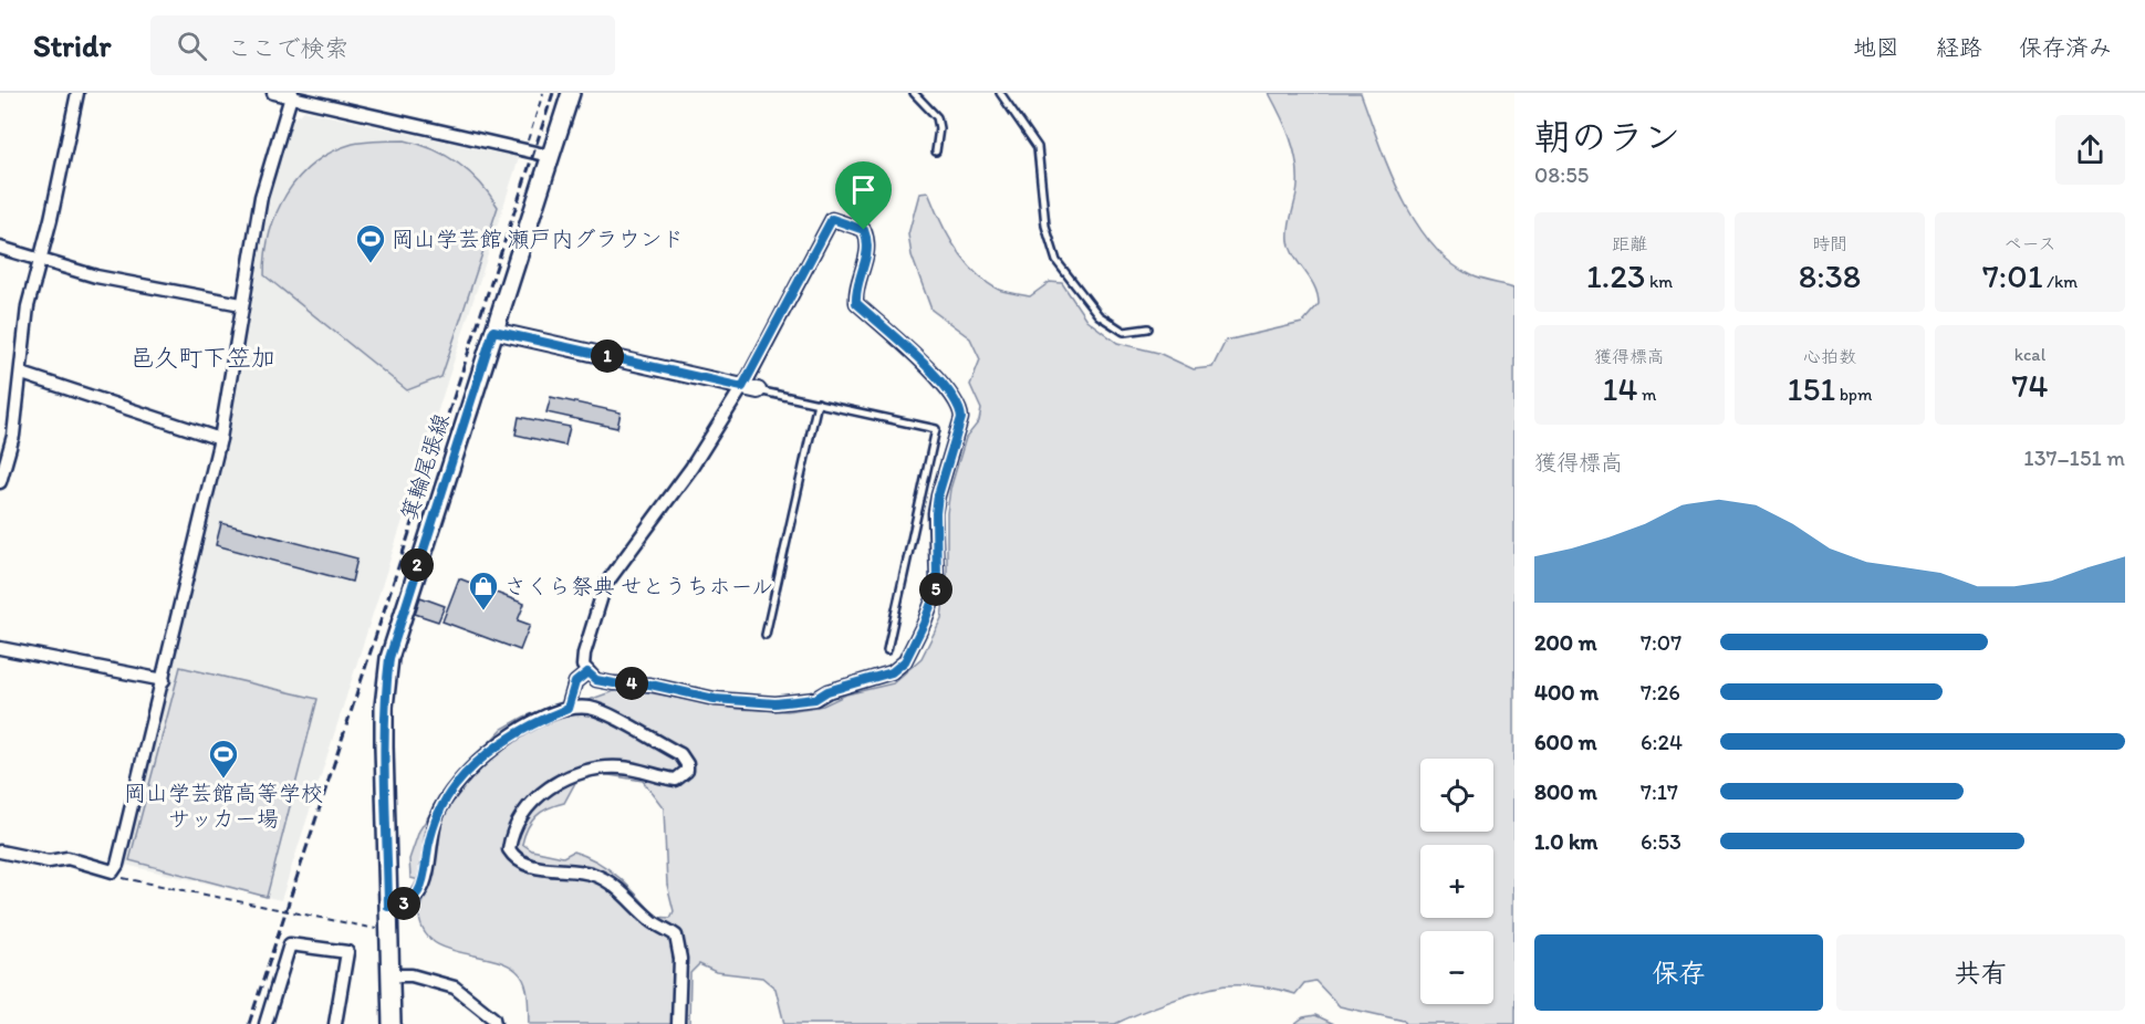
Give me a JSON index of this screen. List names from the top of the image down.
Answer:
{
  "streets": {
    "main road": ["箕輪尾張線"]
  },
  "districts": ["邑久町下笠加"],
  "places": {
    "sports": ["岡山学芸館 瀬戸内グラウンド", "岡山学芸館高等学校 サッカー場"],
    "shop": ["さくら祭典 せとうちホール"]
  },
  "page": {
    "header": "Stridr",
    "search": "ここで検索",
    "nav": ["地図", "経路", "保存済み"],
    "heading": ["朝のラン", "08:55"],
    "stats": [
      ["距離", "1.23 km"],
      ["時間", "8:38"],
      ["ペース", "7:01 /km"],
      ["獲得標高", "14 m"],
      ["心拍数", "151 bpm"],
      ["kcal", "74"]
    ],
    "pins": [
      "1",
      "2",
      "5",
      "4",
      "3"
    ],
    "chart": ["獲得標高", "137–151 m"],
    "list": [
      {
        "name": "200 m",
        "note": "7:07"
      },
      {
        "name": "400 m",
        "note": "7:26"
      },
      {
        "name": "600 m",
        "note": "6:24"
      },
      {
        "name": "800 m",
        "note": "7:17"
      },
      {
        "name": "1.0 km",
        "note": "6:53"
      }
    ],
    "map_buttons": ["+", "−"],
    "buttons": ["保存", "共有"]
  }
}
